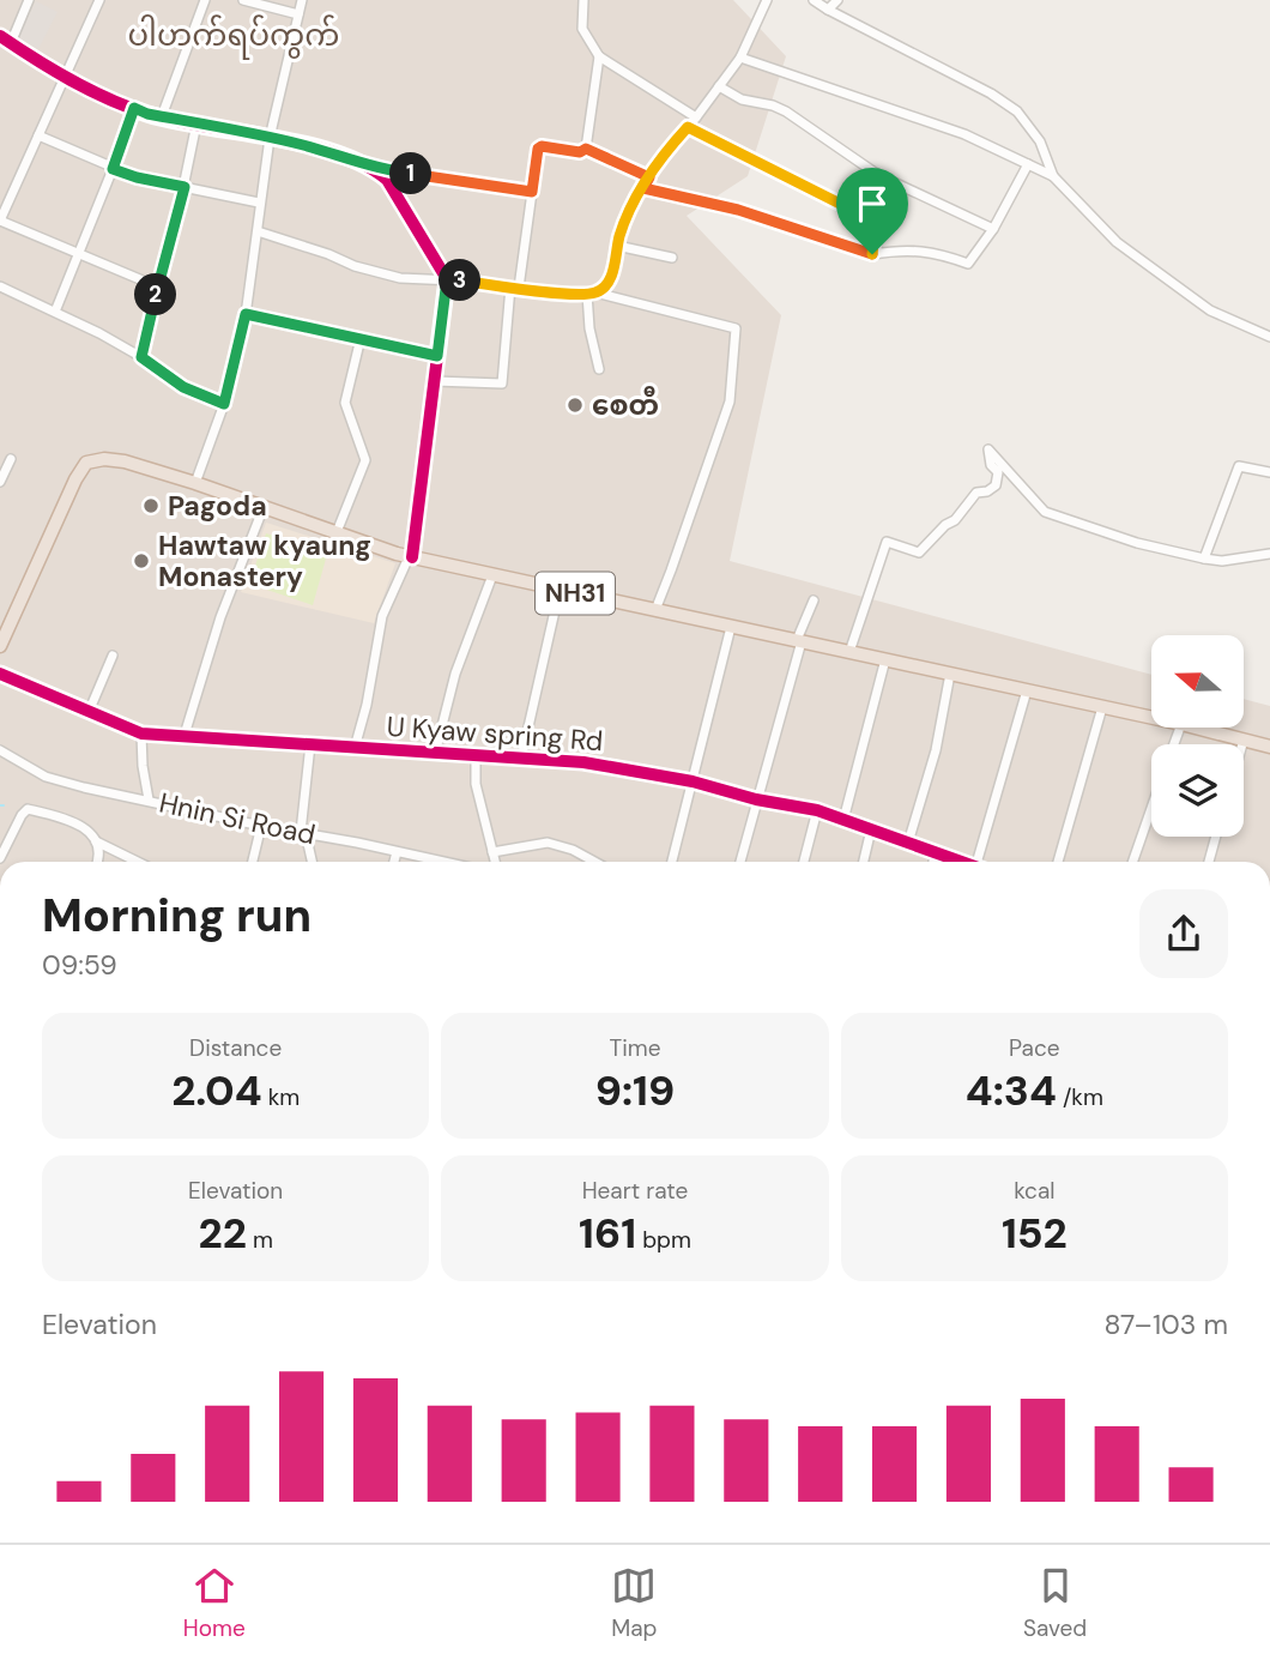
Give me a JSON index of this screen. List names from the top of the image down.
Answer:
{
  "streets": {
    "highway": ["NH31"],
    "street": ["U Kyaw spring Rd", "Hnin Si Road"]
  },
  "districts": ["ပါဟက်ရပ်ကွက်"],
  "places": ["စေတီ", "Pagoda", "Hawtaw kyaung Monastery"],
  "north": "left",
  "page": {
    "pins": ["1", "3", "2"],
    "heading": ["Morning run", "09:59"],
    "stats": [
      ["Distance", "2.04 km"],
      ["Time", "9:19"],
      ["Pace", "4:34 /km"],
      ["Elevation", "22 m"],
      ["Heart rate", "161 bpm"],
      ["kcal", "152"]
    ],
    "chart": ["Elevation", "87–103 m"],
    "tabs": ["Home", "Map", "Saved"]
  }
}
